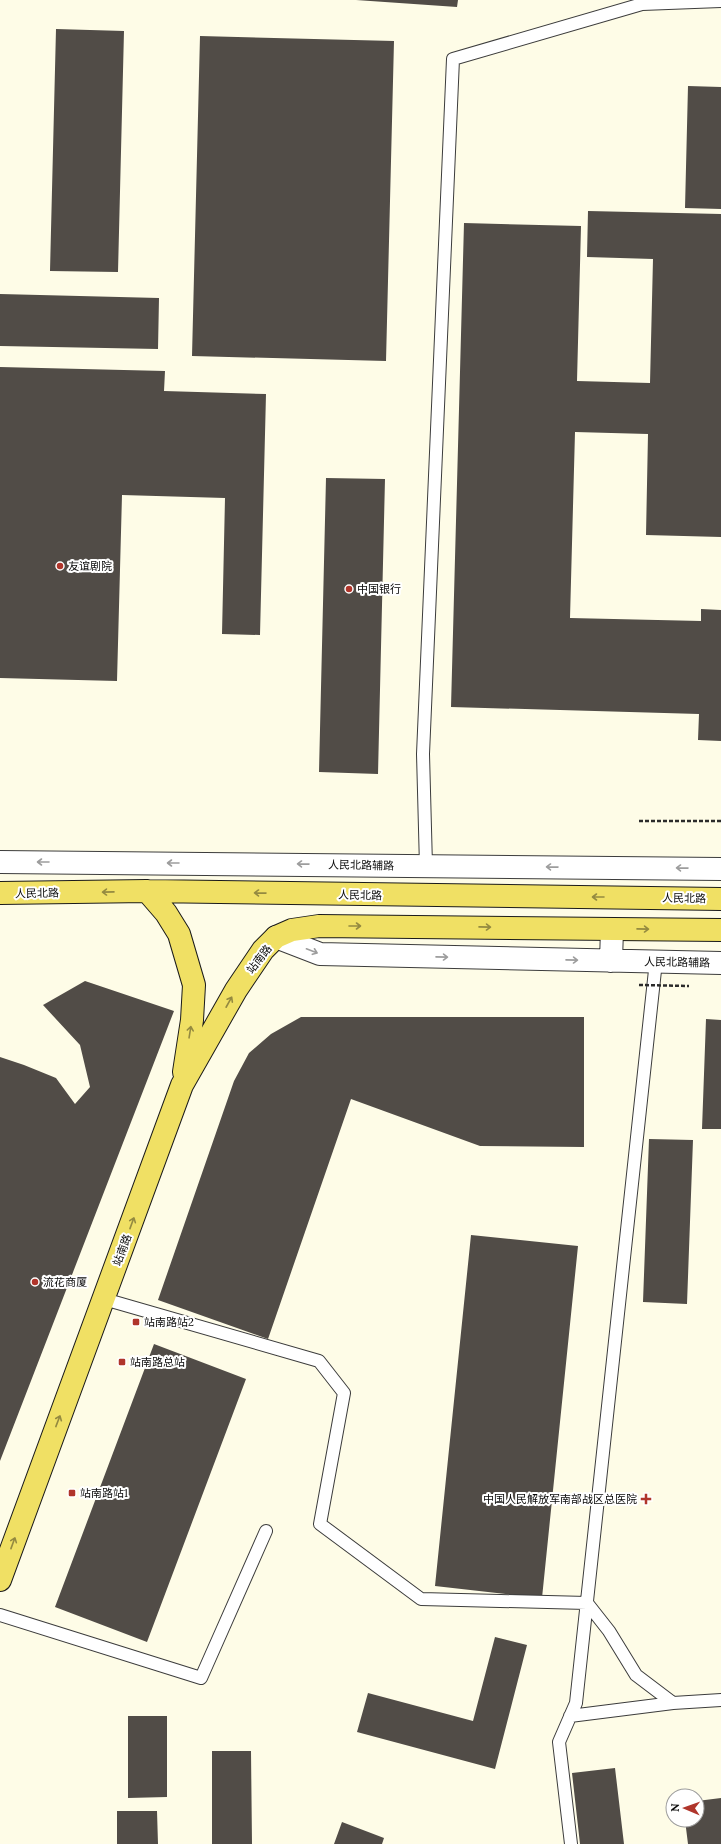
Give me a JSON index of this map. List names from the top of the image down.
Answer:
{
  "streets": {
    "main road": ["人民北路", "站南路"],
    "street": ["人民北路辅路"]
  },
  "crossings": [
    ["人民北路辅路", "站南路"]
  ],
  "one_way": ["站南路"],
  "places": {
    "other": ["友谊剧院", "中国银行", "流花商厦"],
    "transit": ["站南路站2", "站南路总站", "站南路站1"],
    "health": ["中国人民解放军南部战区总医院"]
  },
  "north": "left"
}
